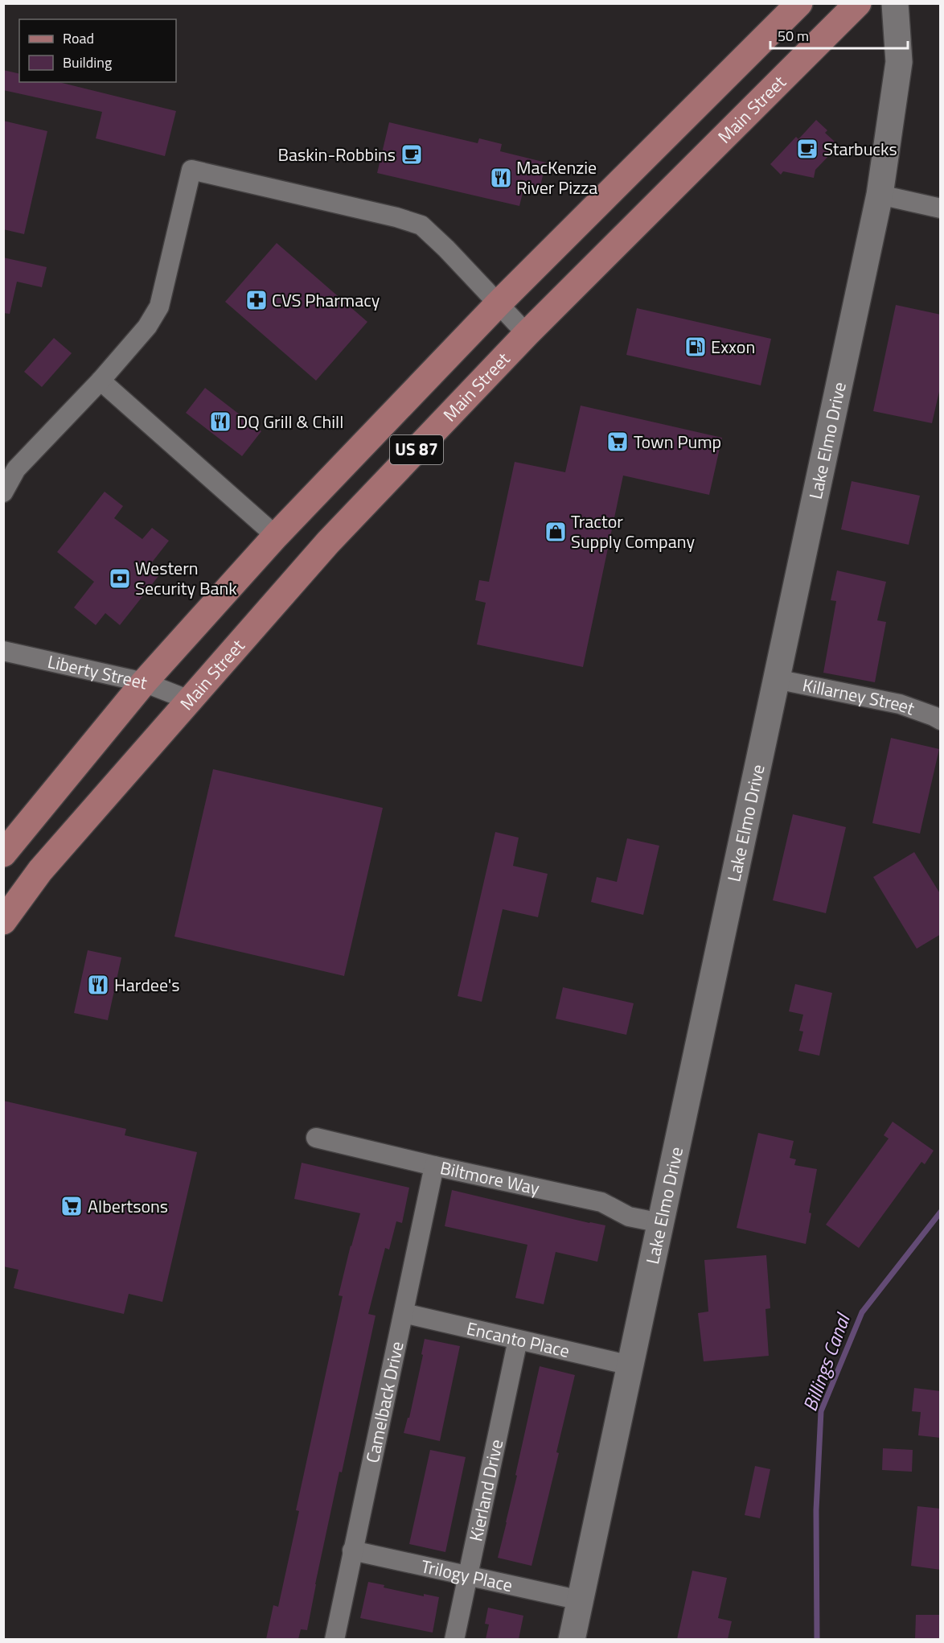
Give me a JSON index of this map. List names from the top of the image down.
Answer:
{
  "streets": {
    "main road": ["Main Street", "Lake Elmo Drive", "US 87"],
    "street": [
      "Liberty Street",
      "Killarney Street",
      "Biltmore Way",
      "Encanto Place",
      "Camelback Drive",
      "Kierland Drive",
      "Trilogy Place"
    ]
  },
  "crossings": [
    ["Main Street", "Liberty Street"],
    ["Lake Elmo Drive", "Killarney Street"],
    ["Lake Elmo Drive", "Biltmore Way"],
    ["Lake Elmo Drive", "Encanto Place"],
    ["Lake Elmo Drive", "Trilogy Place"],
    ["US 87", "Liberty Street"],
    ["Biltmore Way", "Camelback Drive"],
    ["Encanto Place", "Camelback Drive"],
    ["Encanto Place", "Kierland Drive"],
    ["Camelback Drive", "Trilogy Place"],
    ["Kierland Drive", "Trilogy Place"]
  ],
  "water": ["Billings Canal"],
  "places": {
    "cafe": ["Starbucks", "Baskin-Robbins"],
    "restaurant": ["MacKenzie River Pizza", "DQ Grill & Chill", "Hardee's"],
    "pharmacy": ["CVS Pharmacy"],
    "fuel station": ["Exxon"],
    "supermarket": ["Town Pump", "Albertsons"],
    "shop": ["Tractor Supply Company"],
    "bank": ["Western Security Bank"]
  },
  "legend": ["Road", "Building"],
  "scale_bar": "50 m"
}
